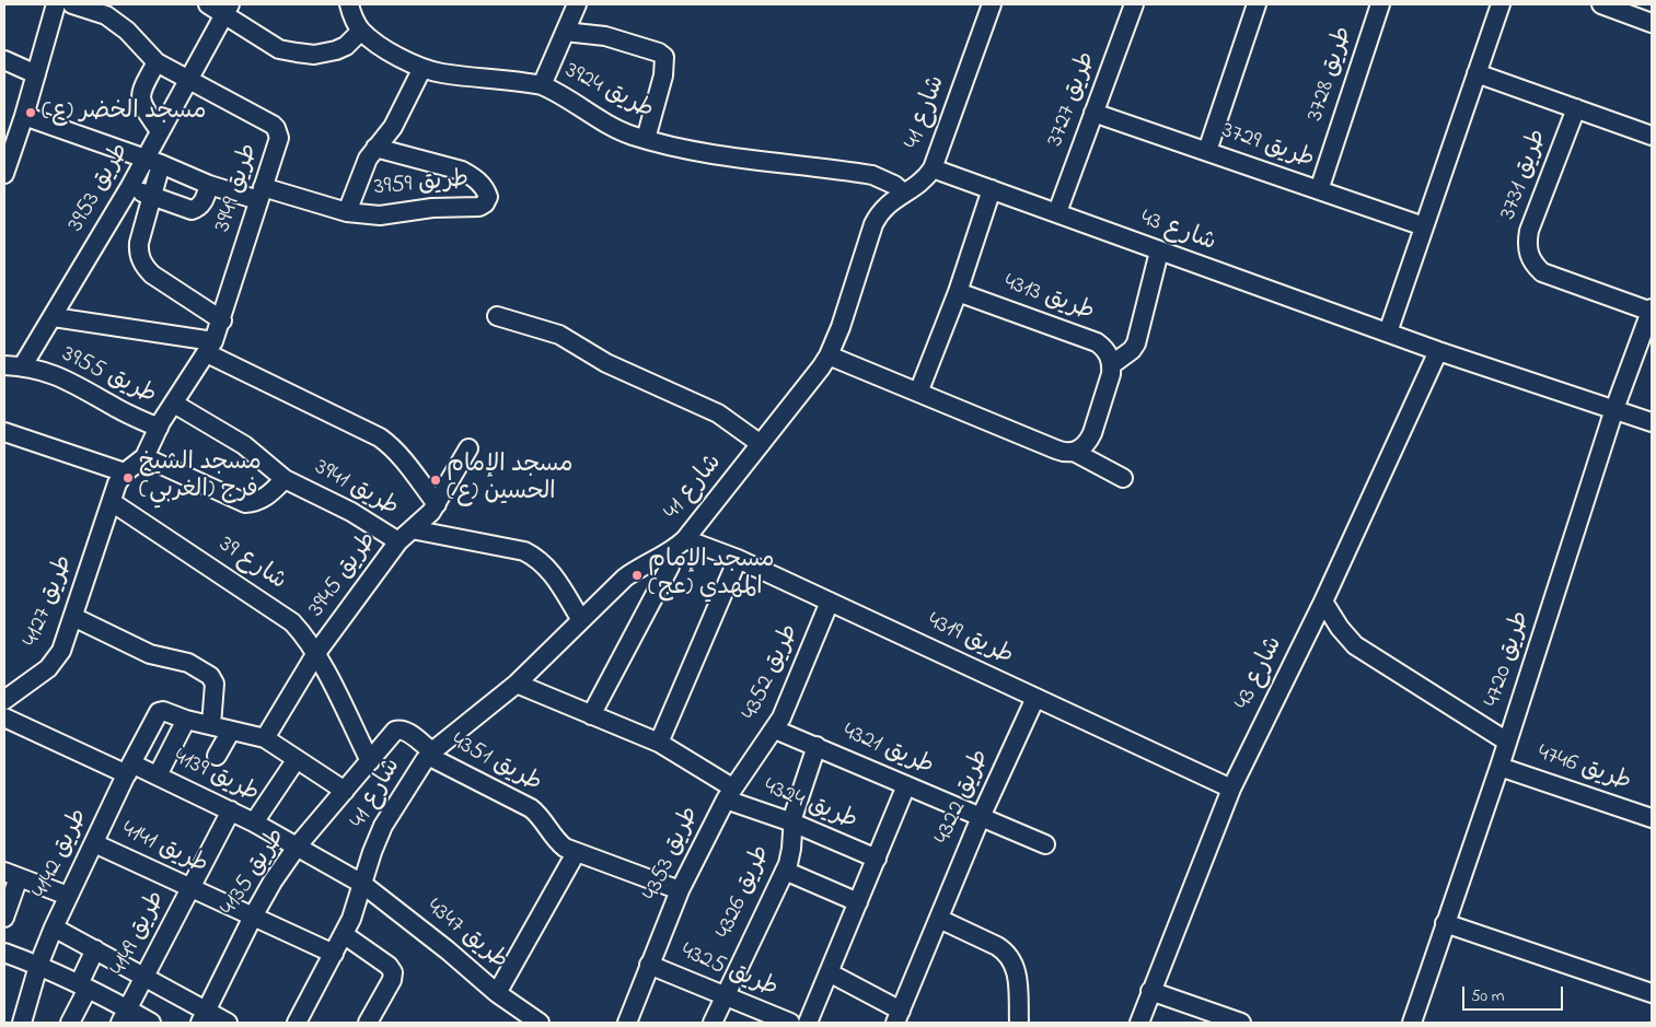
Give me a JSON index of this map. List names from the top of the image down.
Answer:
{
  "streets": {
    "street": [
      "طريق 3728",
      "طريق 3924",
      "طريق 3727",
      "شارع 41",
      "طريق 3729",
      "طريق 3731",
      "طريق 3959",
      "طريق 3953",
      "طريق 3949",
      "شارع 43",
      "طريق 4313",
      "طريق 3955",
      "طريق 3941",
      "شارع 39",
      "طريق 3945",
      "طريق 4127",
      "طريق 4319",
      "طريق 4720",
      "طريق 4352",
      "طريق 4321",
      "طريق 4351",
      "طريق 4746",
      "طريق 4139",
      "طريق 4322",
      "طريق 4324",
      "طريق 4141",
      "طريق 4142",
      "طريق 4353",
      "طريق 4135",
      "طريق 4326",
      "طريق 4149",
      "طريق 4347",
      "طريق 4325"
    ]
  },
  "crossings": [
    ["طريق 3728", "طريق 3729"],
    ["طريق 3924", "شارع 41"],
    ["طريق 3727", "طريق 3729"],
    ["طريق 3727", "شارع 43"],
    ["شارع 41", "شارع 43"],
    ["شارع 41", "طريق 4319"],
    ["شارع 41", "طريق 4351"],
    ["شارع 41", "طريق 4139"],
    ["شارع 41", "طريق 4141"],
    ["شارع 41", "طريق 4347"],
    ["طريق 3731", "شارع 43"],
    ["طريق 3731", "طريق 4720"],
    ["طريق 3959", "طريق 3953"],
    ["طريق 3959", "طريق 3949"],
    ["طريق 3953", "طريق 3949"],
    ["طريق 3953", "طريق 3955"],
    ["طريق 3949", "طريق 3955"],
    ["طريق 3949", "طريق 3941"],
    ["شارع 43", "طريق 4319"],
    ["شارع 43", "طريق 4720"],
    ["طريق 3941", "طريق 3945"],
    ["شارع 39", "طريق 3945"],
    ["شارع 39", "طريق 4127"],
    ["شارع 39", "طريق 4135"],
    ["طريق 4319", "طريق 4352"],
    ["طريق 4319", "طريق 4322"],
    ["طريق 4720", "طريق 4746"],
    ["طريق 4352", "طريق 4321"],
    ["طريق 4352", "طريق 4324"],
    ["طريق 4352", "طريق 4353"],
    ["طريق 4321", "طريق 4322"],
    ["طريق 4321", "طريق 4324"],
    ["طريق 4321", "طريق 4326"],
    ["طريق 4351", "طريق 4353"],
    ["طريق 4139", "طريق 4142"],
    ["طريق 4139", "طريق 4135"],
    ["طريق 4139", "طريق 4149"],
    ["طريق 4139", "طريق 4347"],
    ["طريق 4322", "طريق 4324"],
    ["طريق 4324", "طريق 4353"],
    ["طريق 4324", "طريق 4326"],
    ["طريق 4141", "طريق 4142"],
    ["طريق 4141", "طريق 4135"],
    ["طريق 4141", "طريق 4149"],
    ["طريق 4353", "طريق 4325"],
    ["طريق 4326", "طريق 4325"]
  ],
  "places": [
    "مسجد الخضر (ع)",
    "مسجد الشيخ فرج (الغربي)",
    "مسجد الإمام الحسين (ع)",
    "مسجد الإمام المهدي (عج)"
  ],
  "scale_bar": "50 m"
}
